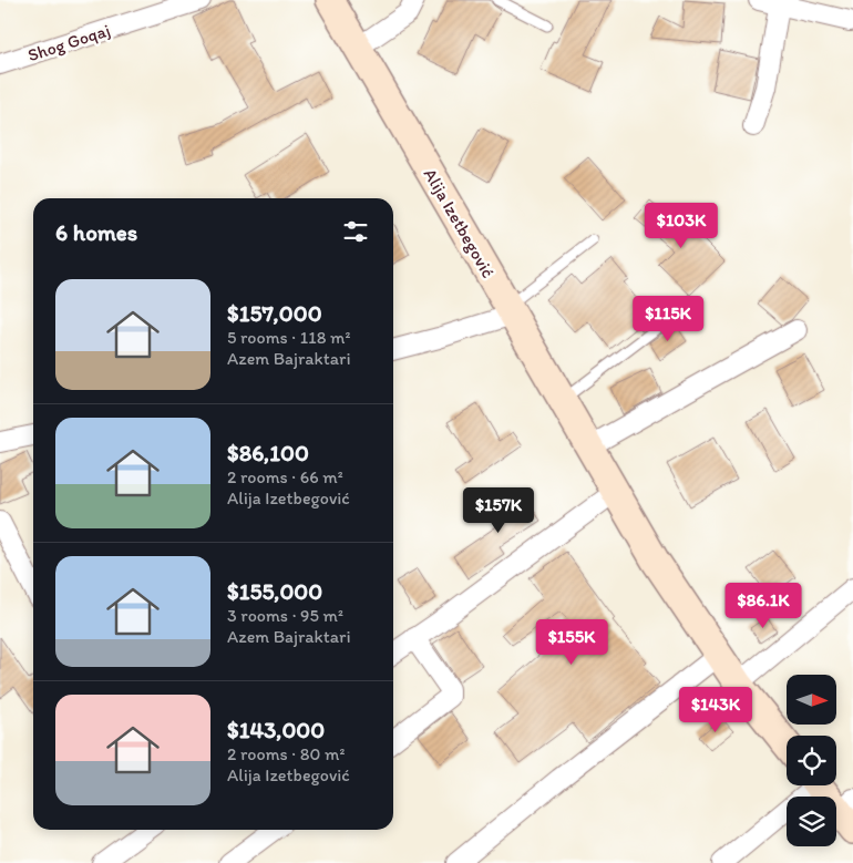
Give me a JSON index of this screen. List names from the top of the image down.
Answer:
{
  "streets": {
    "main road": ["Alija Izetbegović"],
    "street": ["Shog Goqaj"]
  },
  "north": "right",
  "page": {
    "heading": "6 homes",
    "price": [
      "$103K",
      "$115K",
      "$157K",
      "$86.1K",
      "$155K",
      "$143K"
    ],
    "list": [
      {
        "name": "$157,000",
        "note": "5 rooms · 118 m² · Azem Bajraktari"
      },
      {
        "name": "$86,100",
        "note": "2 rooms · 66 m² · Alija Izetbegović"
      },
      {
        "name": "$155,000",
        "note": "3 rooms · 95 m² · Azem Bajraktari"
      },
      {
        "name": "$143,000",
        "note": "2 rooms · 80 m² · Alija Izetbegović"
      }
    ]
  }
}
